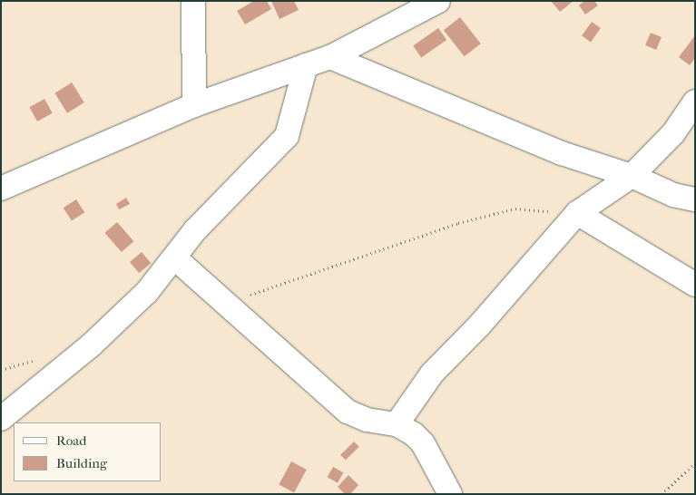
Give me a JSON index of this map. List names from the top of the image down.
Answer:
{
  "legend": ["Road", "Building"]
}
